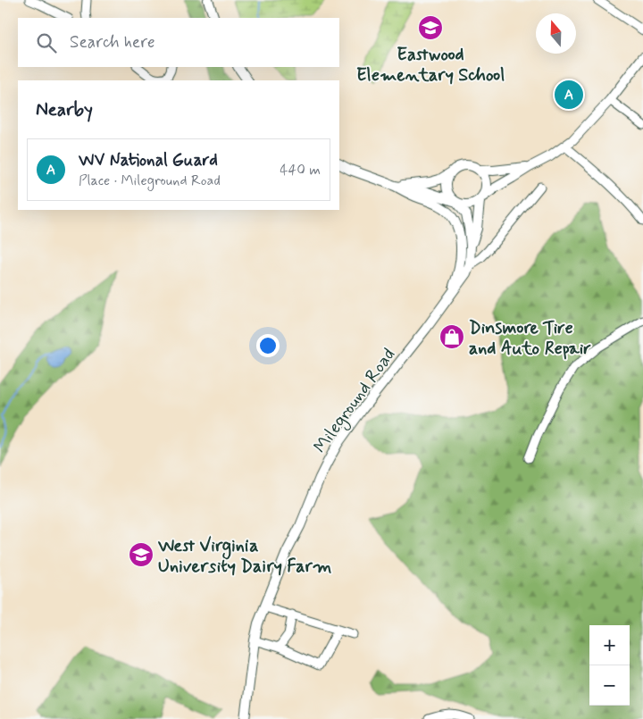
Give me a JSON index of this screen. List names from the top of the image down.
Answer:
{
  "streets": {
    "main road": ["Mileground Road"]
  },
  "places": {
    "school or university": ["Eastwood Elementary School", "West Virginia University Dairy Farm"],
    "shop": ["Dinsmore Tire and Auto Repair"]
  },
  "north": "top",
  "page": {
    "search": "Search here",
    "pins": "A",
    "heading": "Nearby",
    "list": [
      {
        "mark": "A",
        "name": "WV National Guard",
        "note": "Place · Mileground Road",
        "value": "440 m"
      }
    ],
    "map_buttons": ["+", "−"]
  }
}
